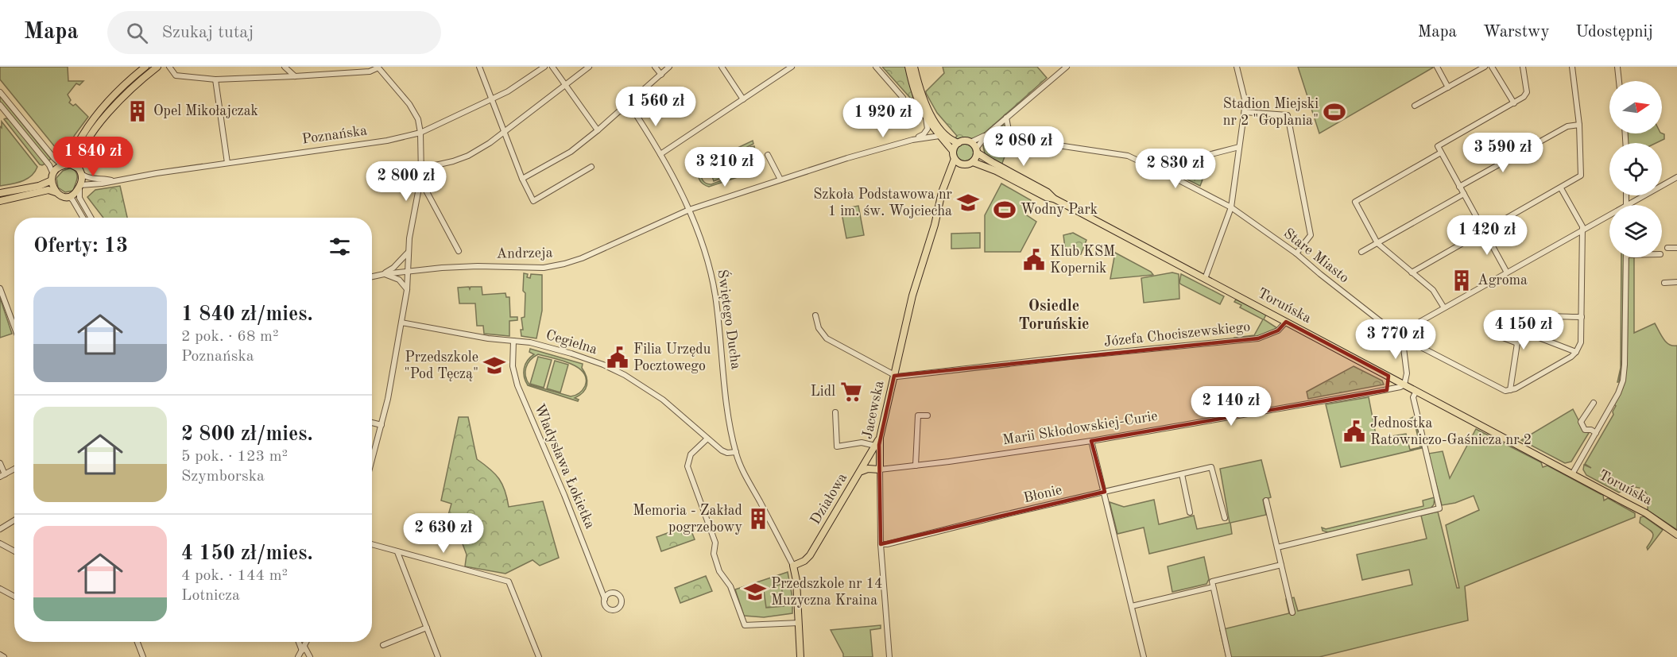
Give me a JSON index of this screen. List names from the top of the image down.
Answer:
{
  "streets": {
    "main road": [
      "Toruńska",
      "Świętego Ducha",
      "Jacewska",
      "Marii Skłodowskiej-Curie",
      "Działowa"
    ],
    "street": [
      "Poznańska",
      "Andrzeja",
      "Stare Miasto",
      "Józefa Chociszewskiego",
      "Cegielna",
      "Władysława Łokietka",
      "Błonie"
    ]
  },
  "crossings": [
    ["Andrzeja", "Świętego Ducha"],
    ["Stare Miasto", "Toruńska"],
    ["Stare Miasto", "Marii Skłodowskiej-Curie"],
    ["Toruńska", "Józefa Chociszewskiego"],
    ["Toruńska", "Jacewska"],
    ["Toruńska", "Marii Skłodowskiej-Curie"],
    ["Świętego Ducha", "Cegielna"],
    ["Świętego Ducha", "Działowa"],
    ["Józefa Chociszewskiego", "Jacewska"],
    ["Cegielna", "Władysława Łokietka"],
    ["Jacewska", "Marii Skłodowskiej-Curie"],
    ["Jacewska", "Błonie"],
    ["Jacewska", "Działowa"],
    ["Marii Skłodowskiej-Curie", "Działowa"]
  ],
  "districts": ["Osiedle Toruńskie"],
  "places": {
    "building": ["Opel Mikołajczak", "Agroma", "Memoria - Zakład pogrzebowy"],
    "sports": ["Stadion Miejski nr 2 \"Goplania\"", "Wodny Park"],
    "school or university": ["Szkoła Podstawowa nr 1 im. św. Wojciecha", "Przedszkole \"Pod Tęczą\"", "Przedszkole nr 14 Muzyczna Kraina"],
    "public building": ["Klub KSM Kopernik", "Filia Urzędu Pocztowego", "Jednostka Ratowniczo-Gaśnicza nr 2"],
    "supermarket": ["Lidl"]
  },
  "north": "right",
  "page": {
    "header": "Mapa",
    "search": "Szukaj tutaj",
    "nav": ["Mapa", "Warstwy", "Udostępnij"],
    "price": [
      "1 560 zł",
      "1 920 zł",
      "2 080 zł",
      "3 590 zł",
      "1 840 zł",
      "3 210 zł",
      "2 830 zł",
      "2 800 zł",
      "1 420 zł",
      "4 150 zł",
      "3 770 zł",
      "2 140 zł",
      "2 630 zł"
    ],
    "heading": "Oferty: 13",
    "list": [
      {
        "name": "1 840 zł/mies.",
        "note": "2 pok. · 68 m² · Poznańska"
      },
      {
        "name": "2 800 zł/mies.",
        "note": "5 pok. · 123 m² · Szymborska"
      },
      {
        "name": "4 150 zł/mies.",
        "note": "4 pok. · 144 m² · Lotnicza"
      }
    ]
  }
}
